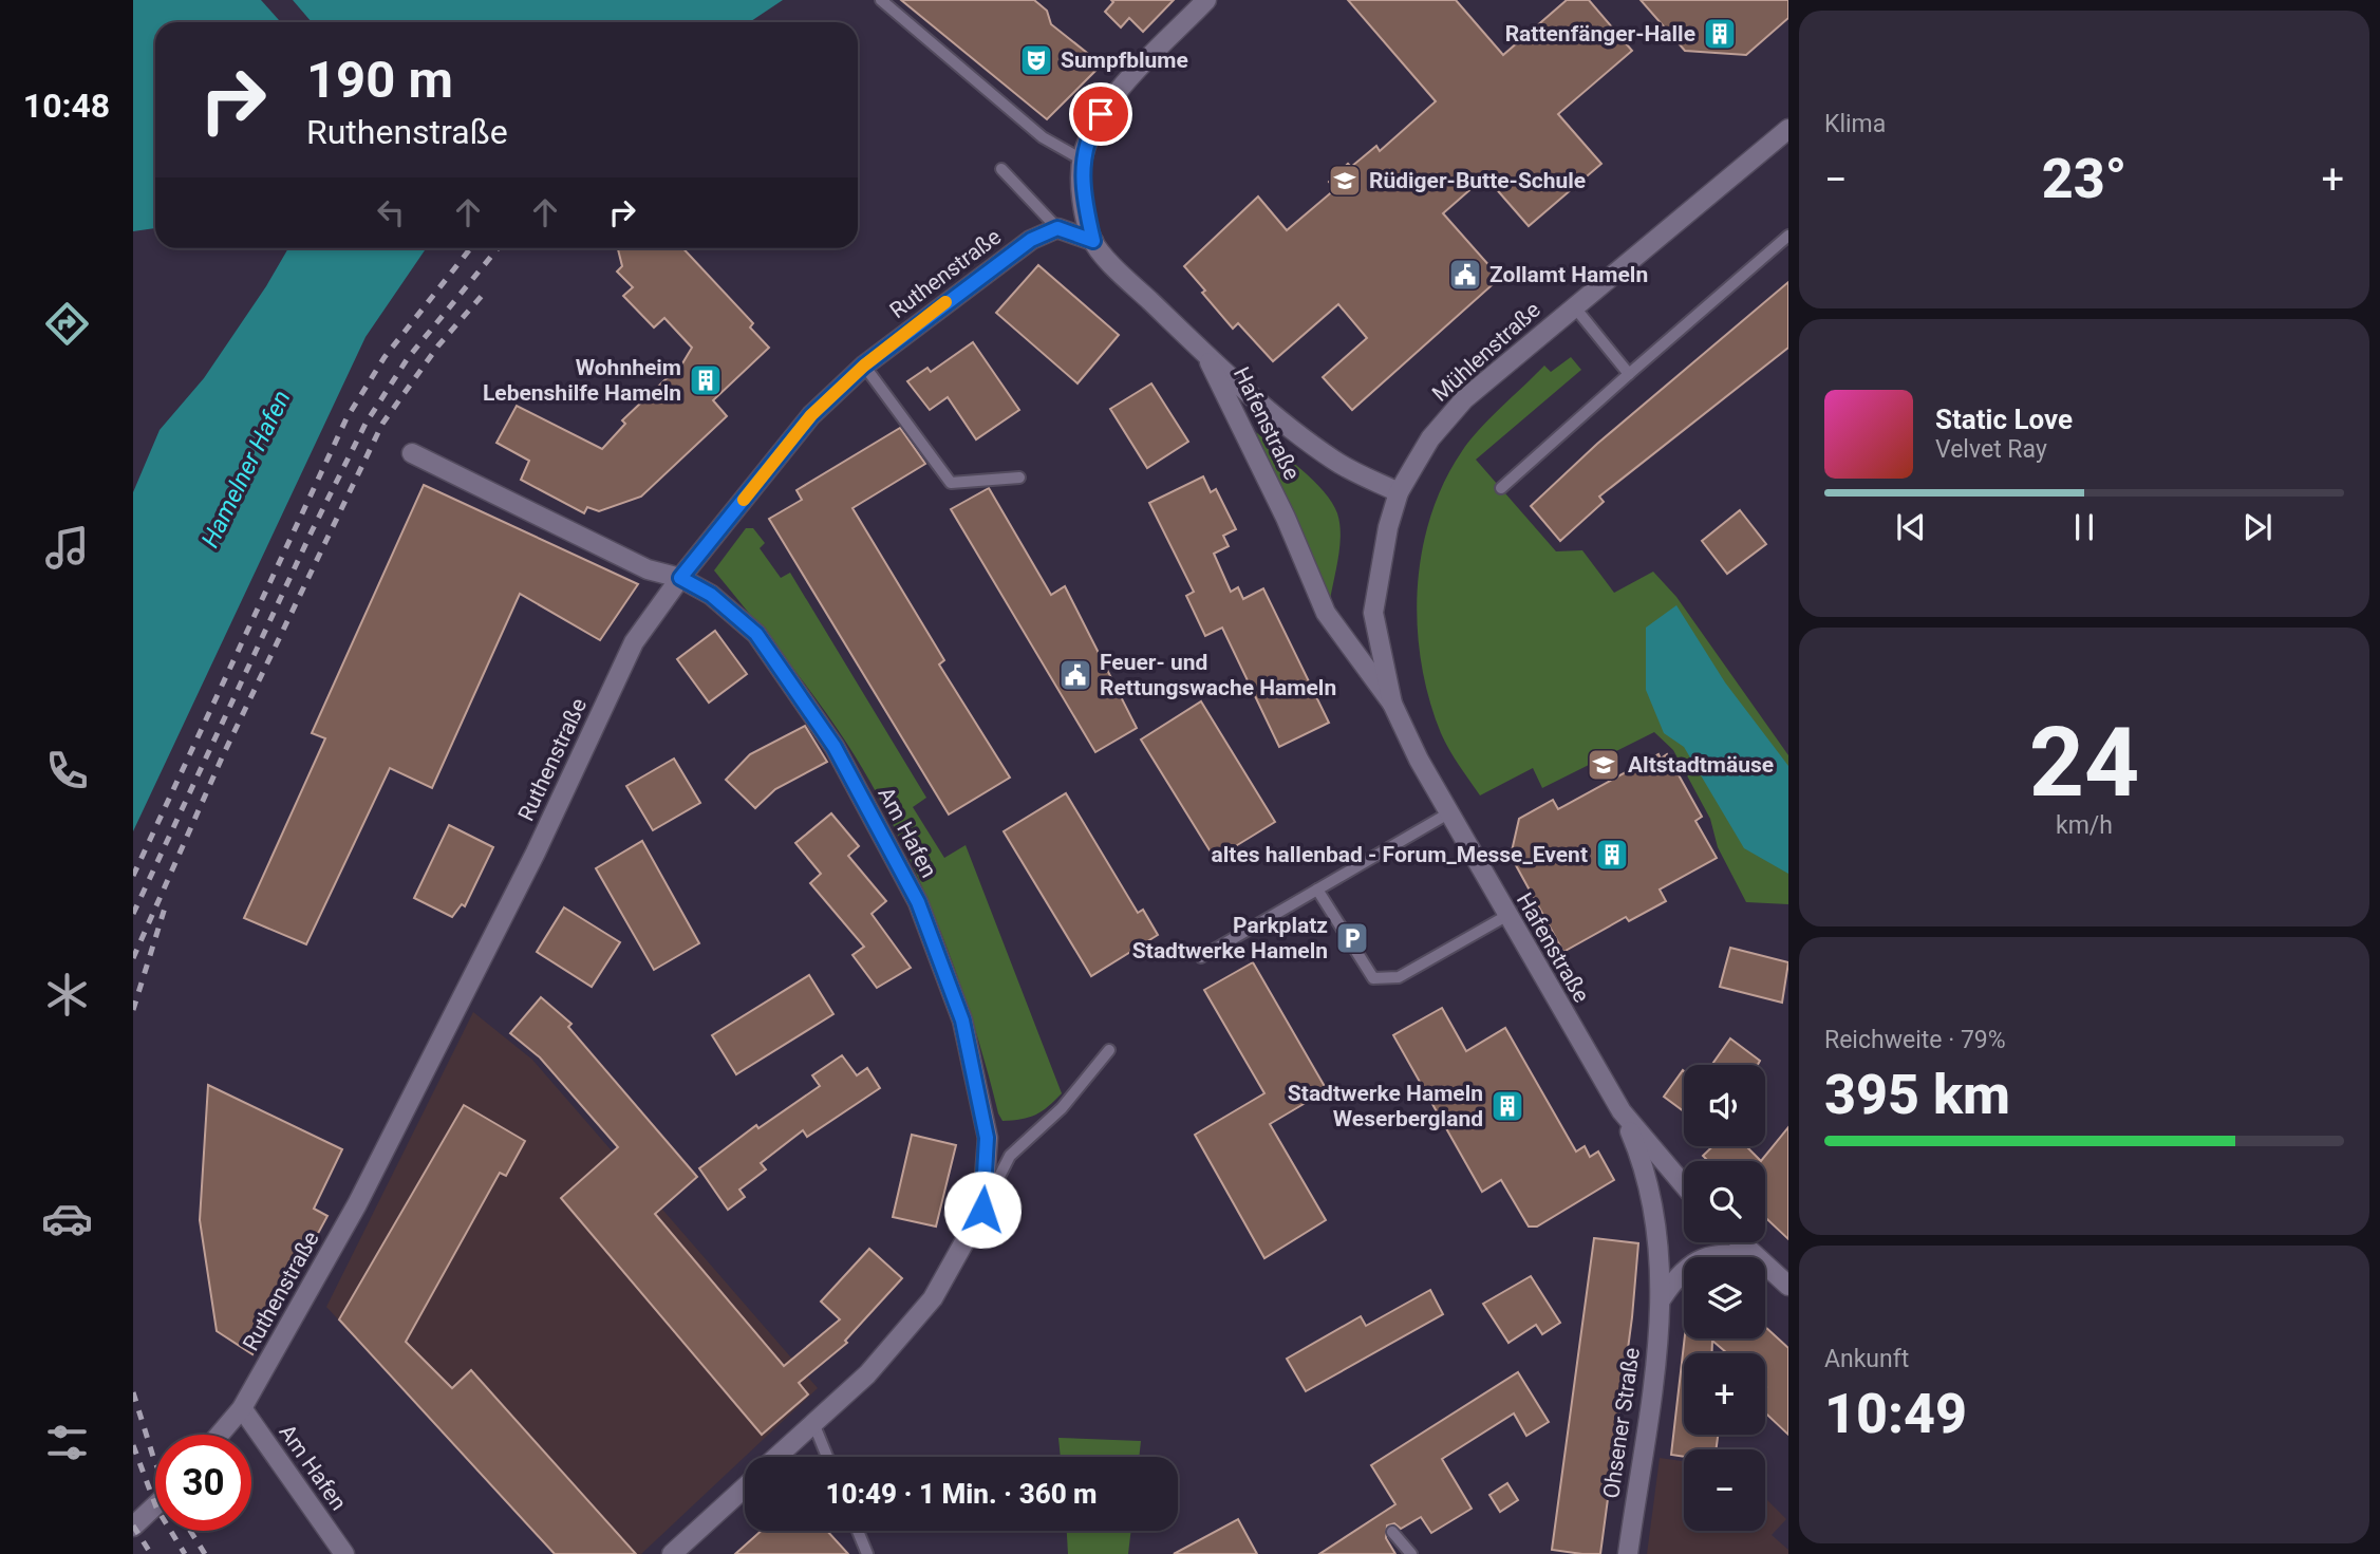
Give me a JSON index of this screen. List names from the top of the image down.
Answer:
{
  "streets": {
    "street": [
      "Ruthenstraße",
      "Mühlenstraße",
      "Hafenstraße",
      "Am Hafen",
      "Ohsener Straße"
    ]
  },
  "crossings": [
    ["Ruthenstraße", "Am Hafen"],
    ["Mühlenstraße", "Hafenstraße"],
    ["Hafenstraße", "Ohsener Straße"]
  ],
  "water": ["Hamelner Hafen"],
  "places": {
    "building": [
      "Rattenfänger-Halle",
      "Wohnheim Lebenshilfe Hameln",
      "altes hallenbad - Forum_Messe_Event",
      "Stadtwerke Hameln Weserbergland"
    ],
    "theatre": ["Sumpfblume"],
    "school or university": ["Rüdiger-Butte-Schule", "Altstadtmäuse"],
    "public building": ["Zollamt Hameln", "Feuer- und Rettungswache Hameln"],
    "parking": ["Parkplatz Stadtwerke Hameln"]
  },
  "page": {
    "tabs": "10:48",
    "tile": [
      "Klima",
      ["24", "km/h"],
      ["Reichweite · 79%", "395 km"],
      ["Ankunft", "10:49"]
    ],
    "turn": ["190 m", "Ruthenstraße"],
    "heat": ["−", "23°", "+"],
    "song": ["Static Love", "Velvet Ray"],
    "map_buttons": ["+", "−"],
    "limit": "30",
    "trip": "10:49 · 1 Min. · 360 m"
  }
}
